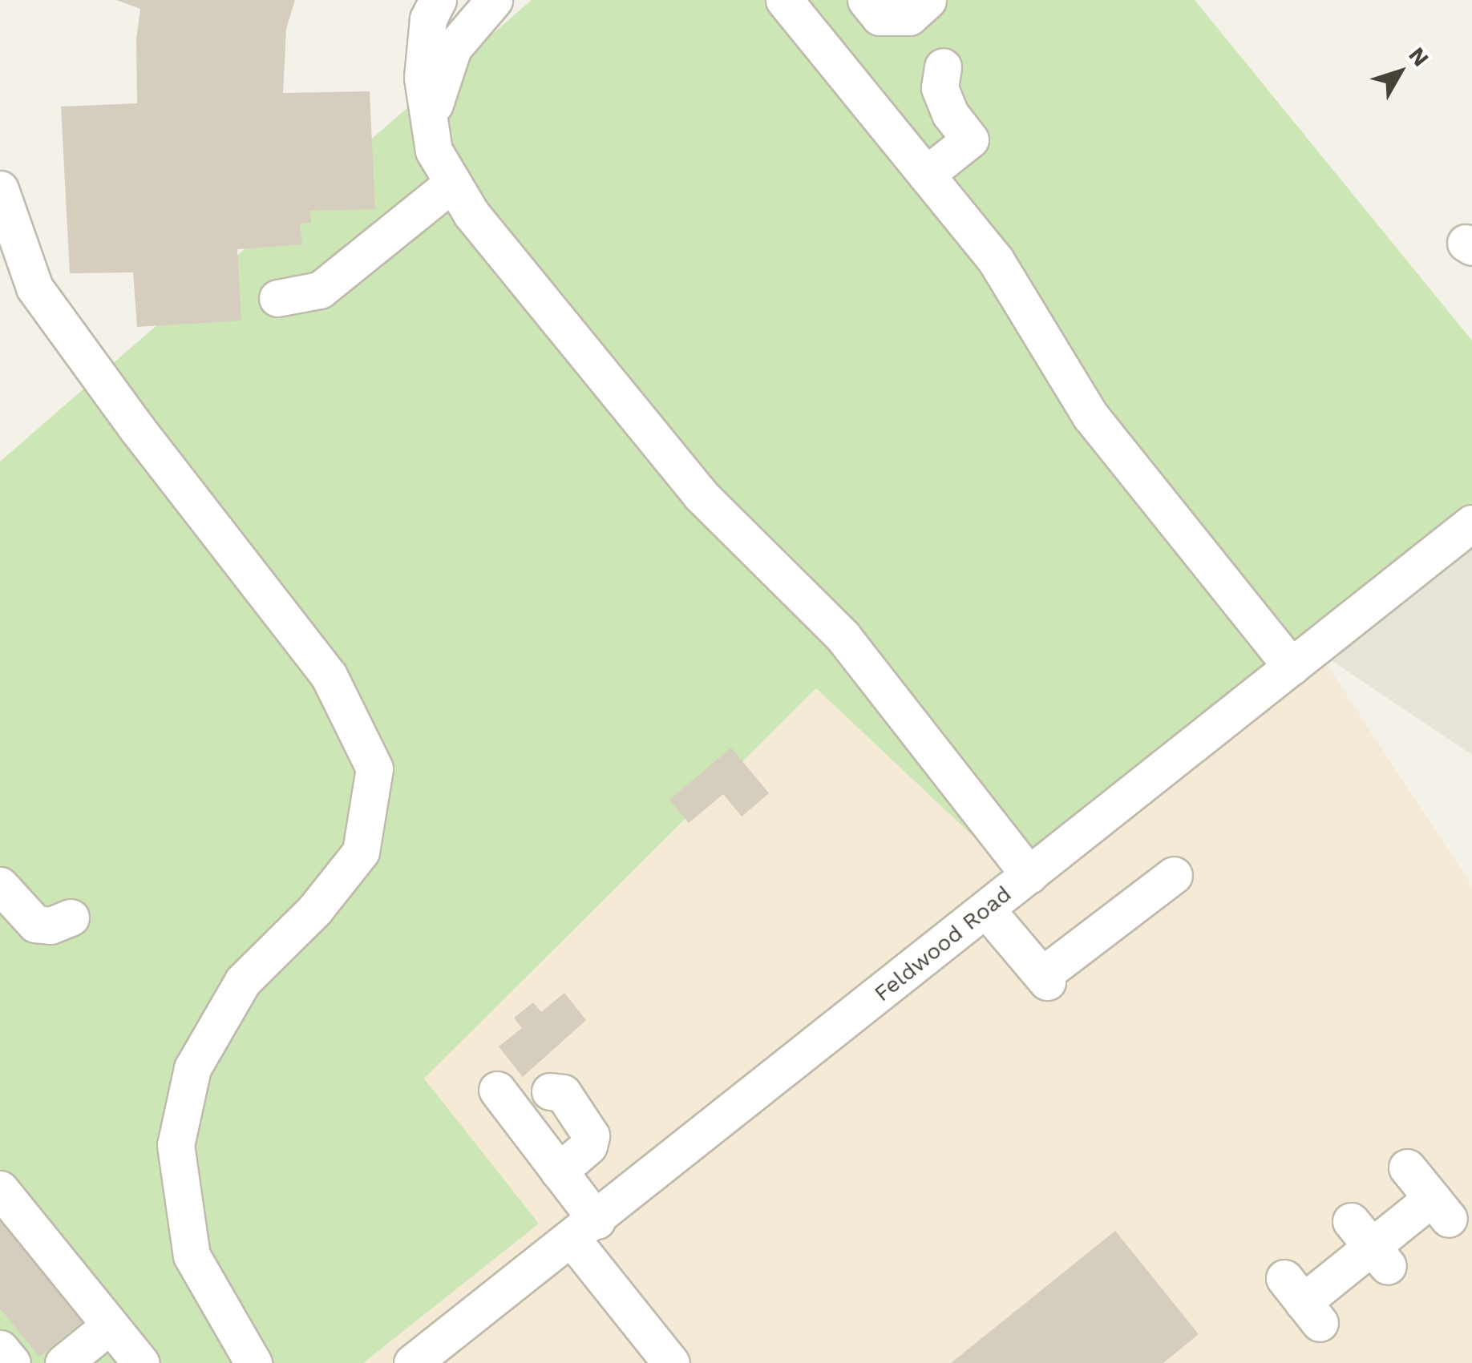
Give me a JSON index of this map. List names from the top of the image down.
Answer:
{
  "streets": {
    "street": ["Feldwood Road"]
  },
  "north": "top right"
}
